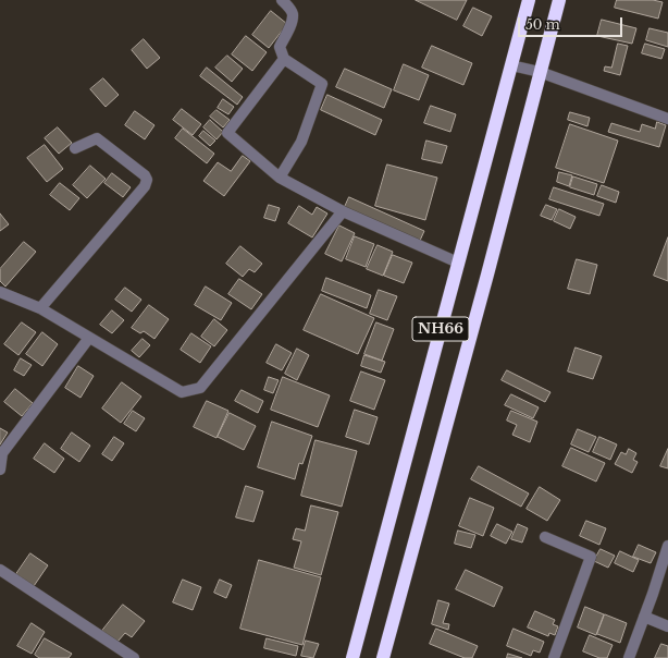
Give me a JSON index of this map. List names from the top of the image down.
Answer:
{
  "streets": {
    "highway": ["NH66"]
  },
  "scale_bar": "50 m"
}
